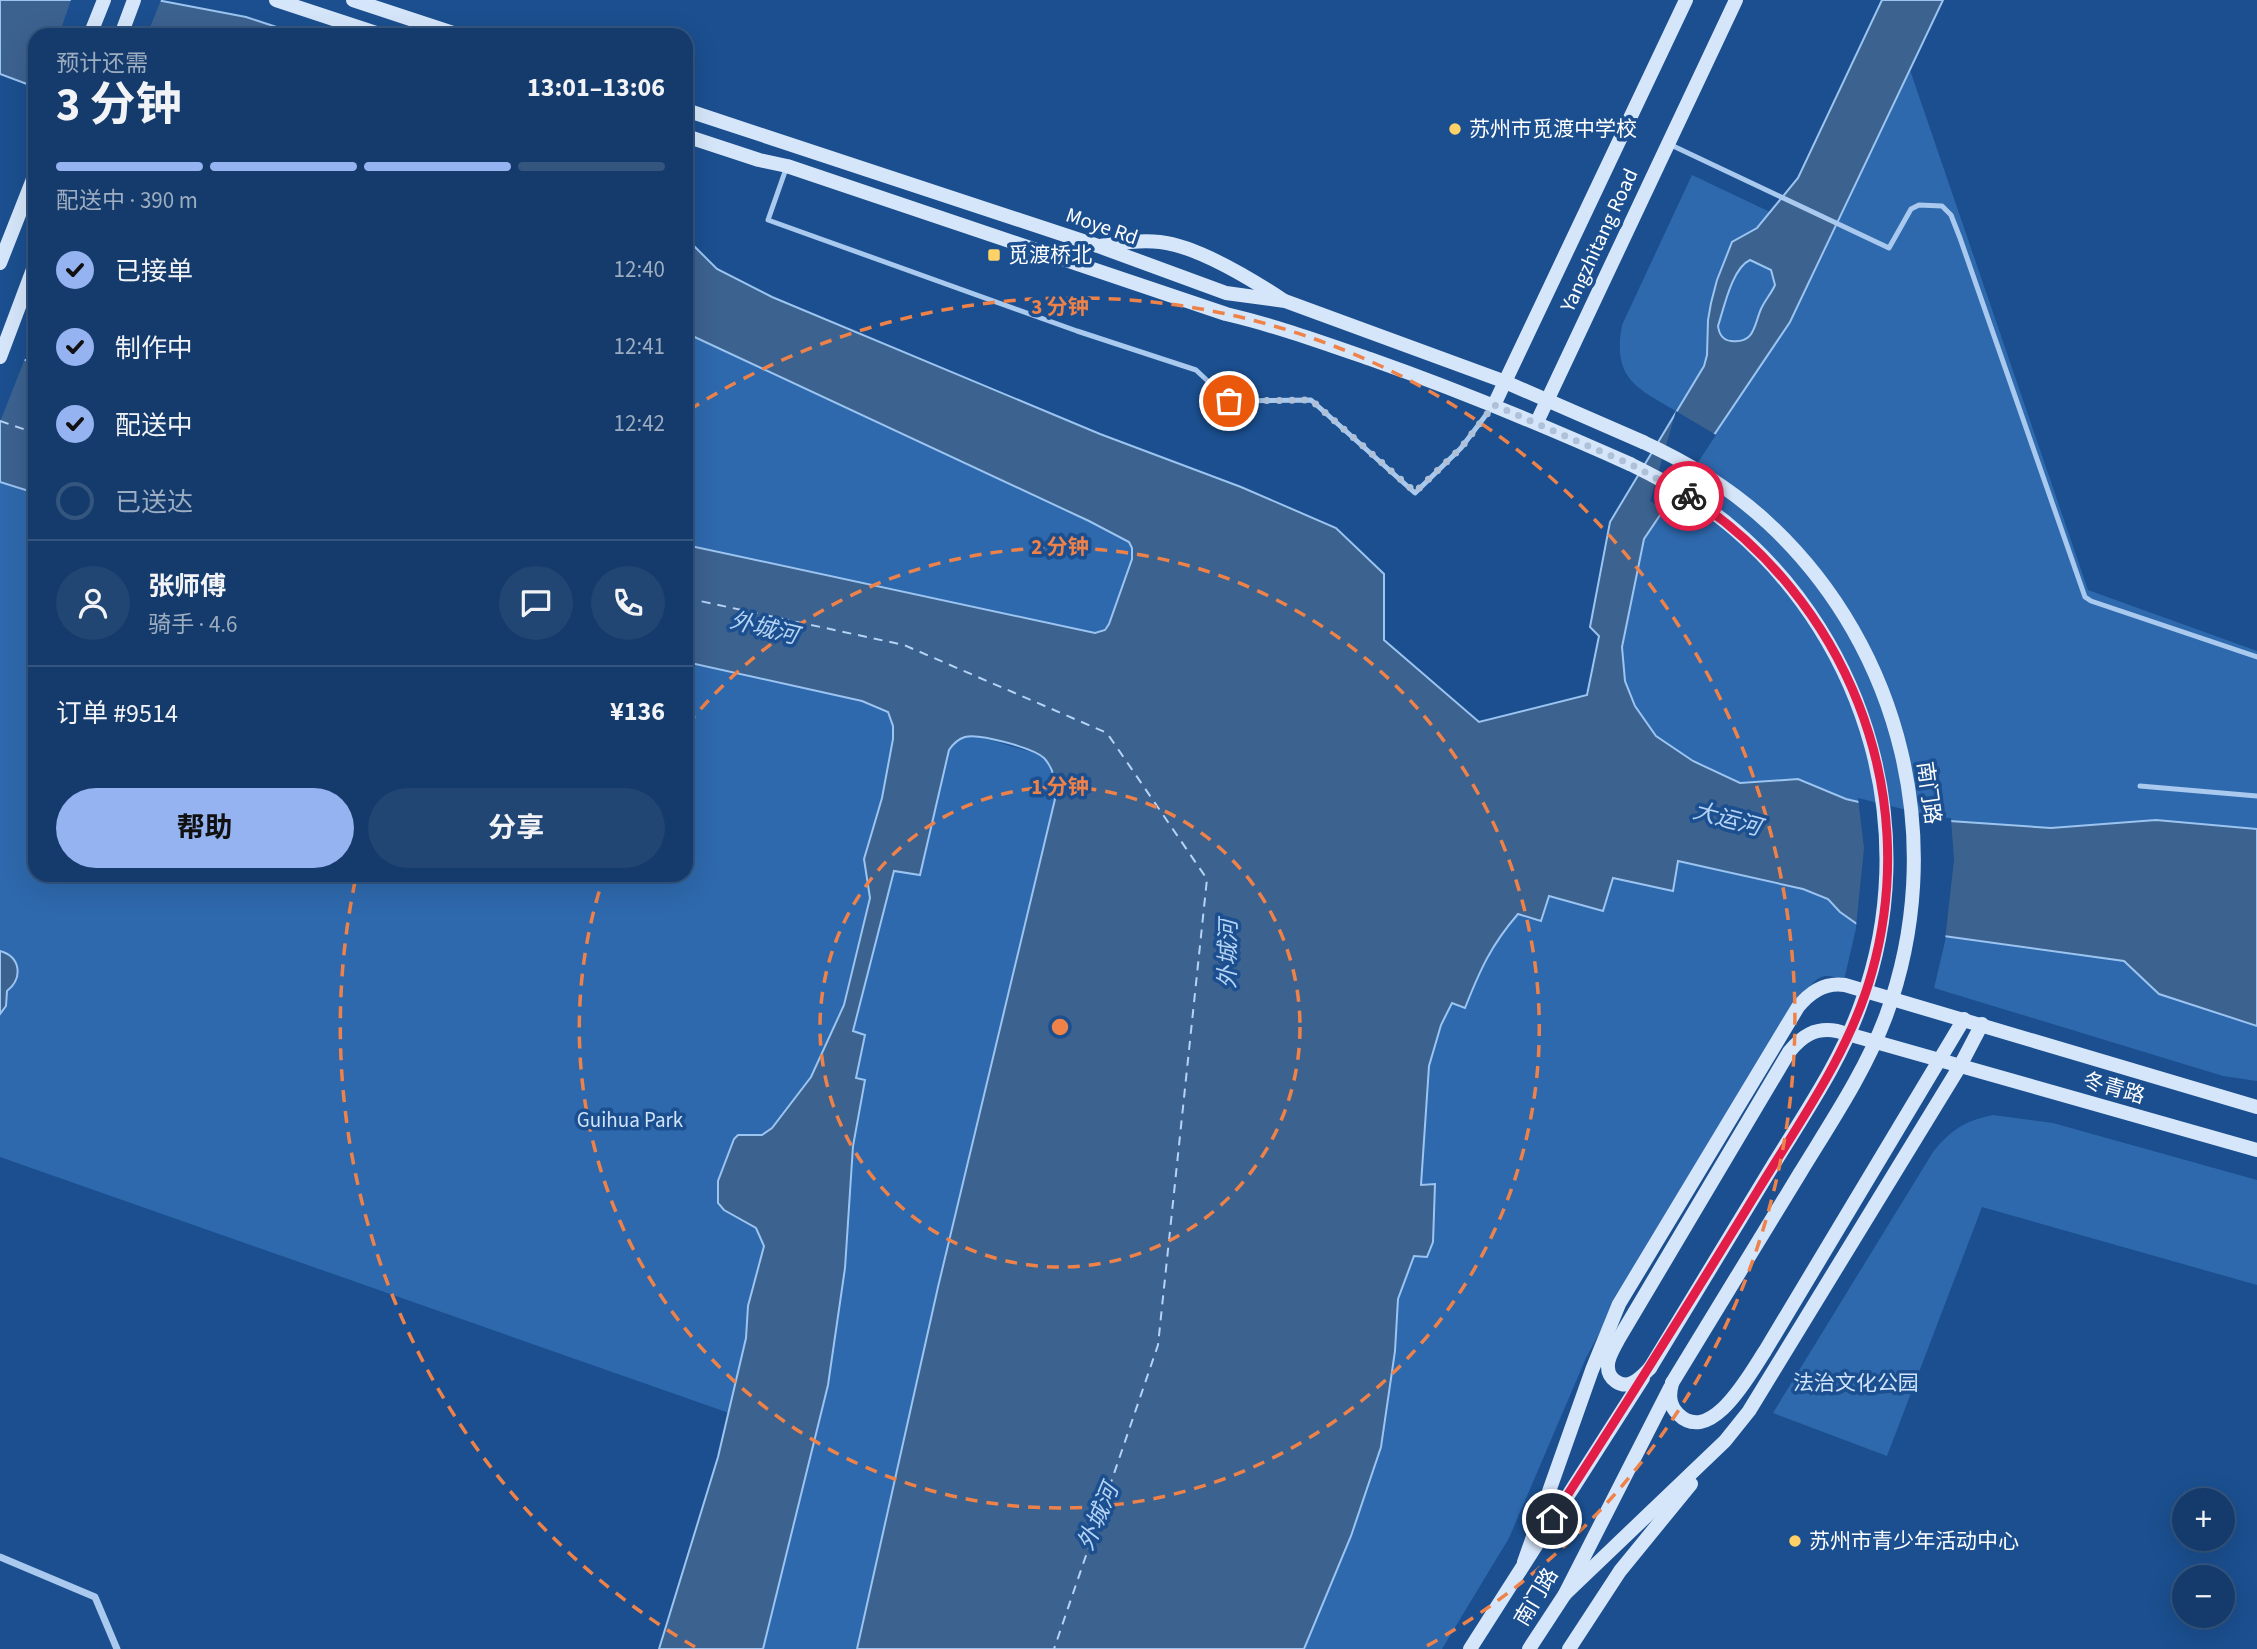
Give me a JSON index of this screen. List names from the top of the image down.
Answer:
{
  "streets": {
    "main road": [
      "Moye Rd",
      "Yangzhitang Road",
      "南门路",
      "冬青路"
    ]
  },
  "crossings": [
    ["Moye Rd", "Yangzhitang Road"],
    ["Moye Rd", "南门路"],
    ["Yangzhitang Road", "南门路"],
    ["南门路", "冬青路"]
  ],
  "water": ["外城河", "大运河"],
  "parks": ["Guihua Park", "法治文化公园"],
  "places": {
    "other": ["苏州市觅渡中学校", "苏州市青少年活动中心"],
    "transit": ["觅渡桥北"]
  },
  "page": {
    "heading": ["3 分钟", "预计还需", "13:01–13:06"],
    "panel": [
      "张师傅",
      "骑手 · 4.6",
      "订单 #9514",
      "¥136"
    ],
    "bar": "配送中 · 390 m",
    "list": [
      ["已接单", "12:40"],
      ["制作中", "12:41"],
      ["配送中", "12:42"],
      "已送达"
    ],
    "buttons": ["帮助", "分享"],
    "map_buttons": ["+", "−"]
  },
  "rings": ["3 分钟", "2 分钟", "1 分钟"]
}
